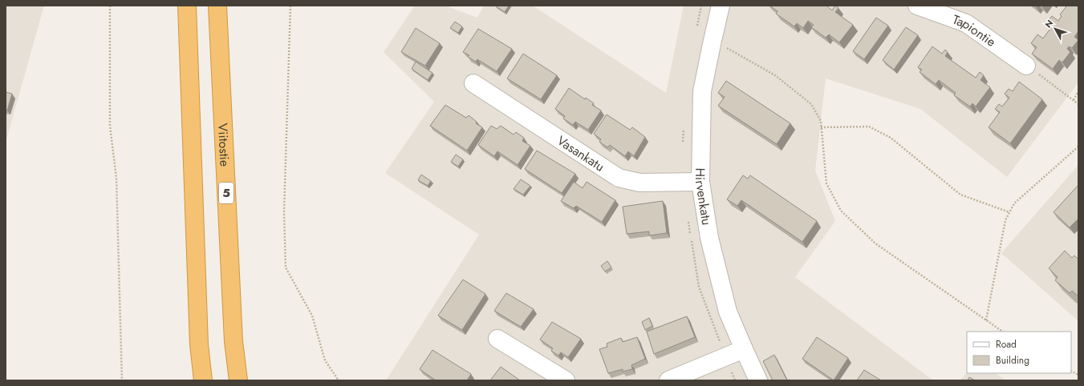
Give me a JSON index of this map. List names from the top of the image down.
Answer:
{
  "streets": {
    "highway": ["Viitostie", "5"],
    "street": ["Tapiontie", "Vasankatu", "Hirvenkatu"]
  },
  "crossings": [
    ["Vasankatu", "Hirvenkatu"]
  ],
  "legend": ["Road", "Building"],
  "north": "top left"
}
